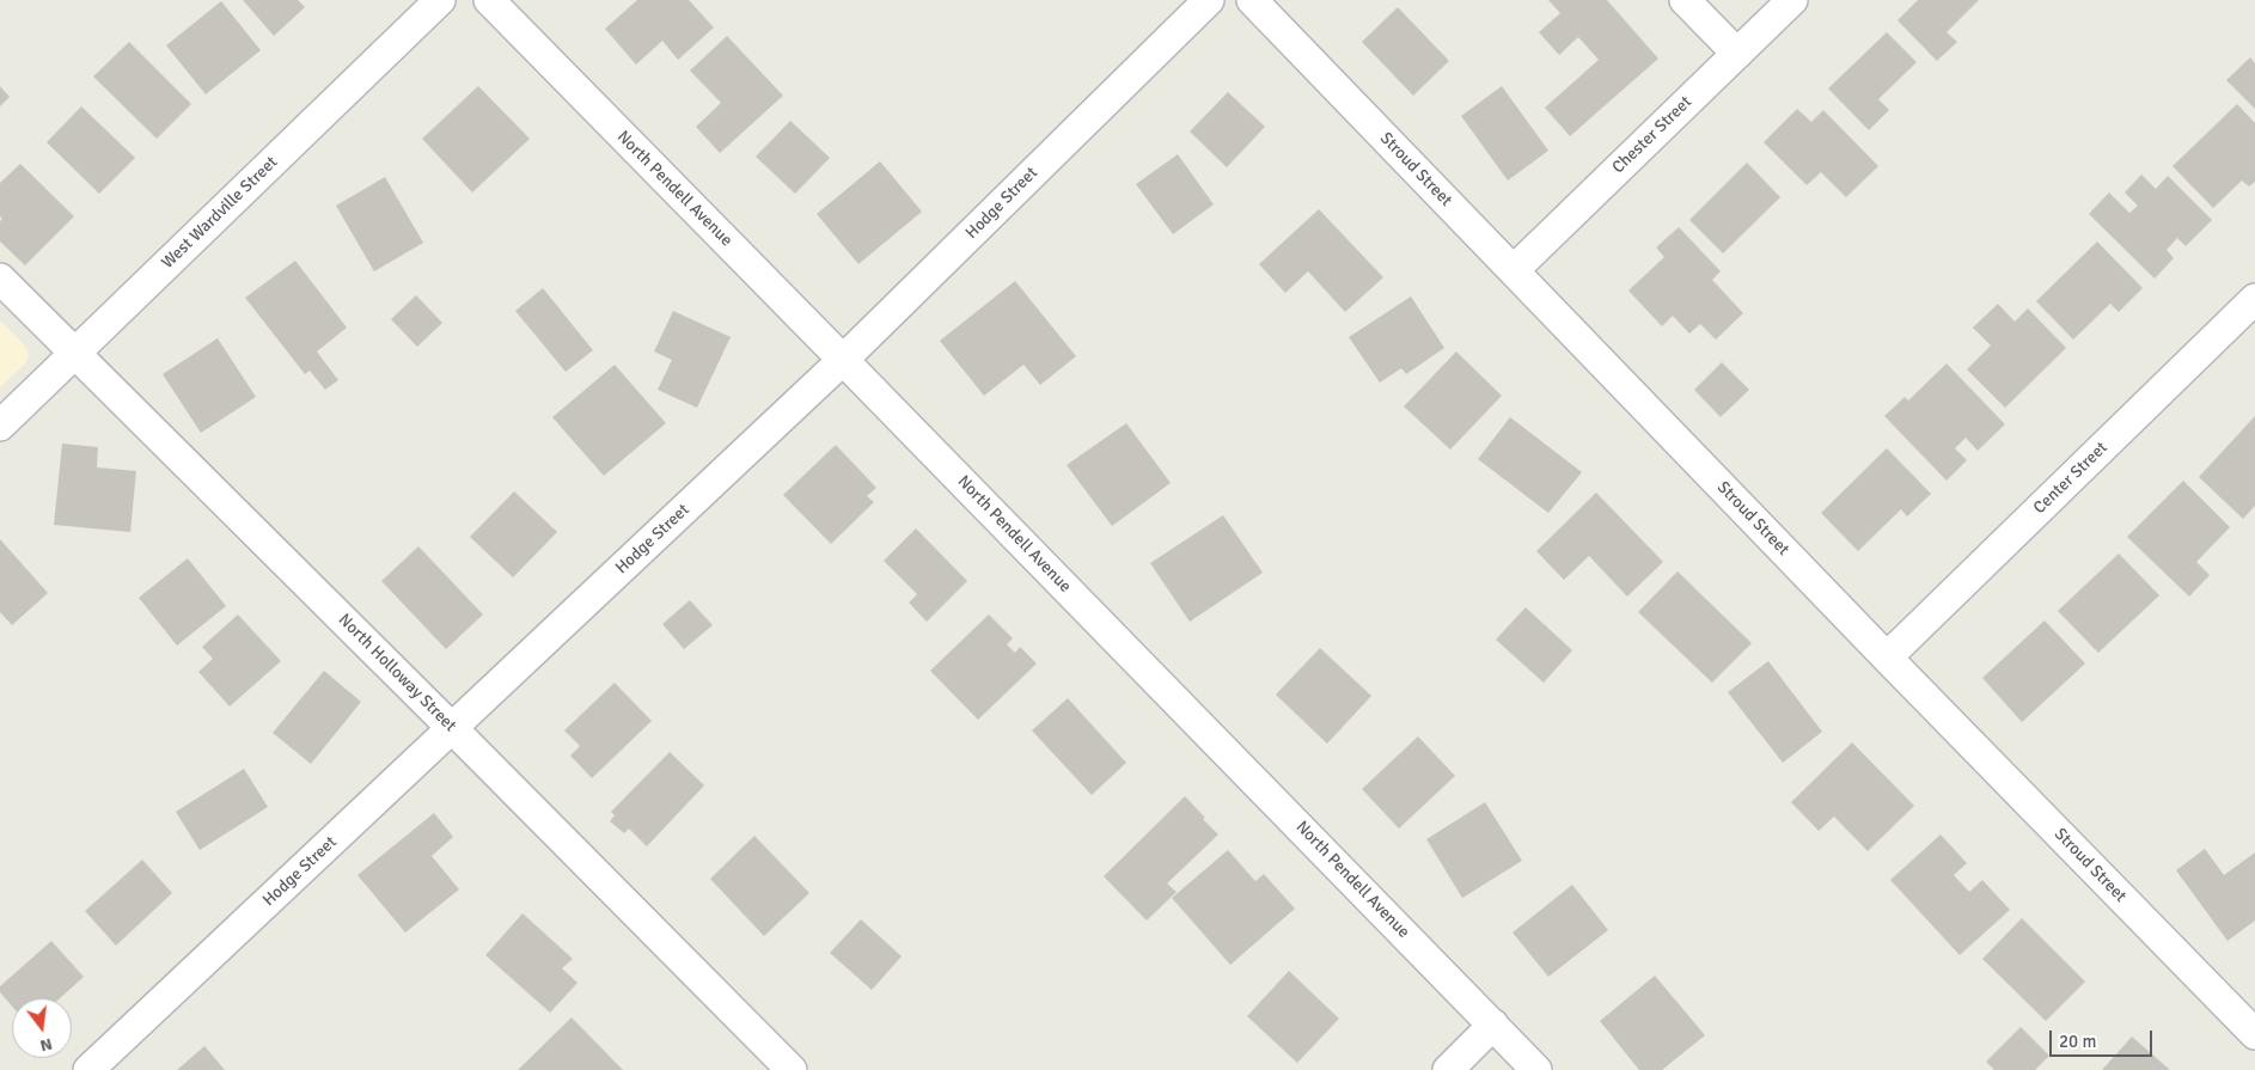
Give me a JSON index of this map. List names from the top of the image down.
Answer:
{
  "streets": {
    "street": [
      "Chester Street",
      "Stroud Street",
      "North Pendell Avenue",
      "Hodge Street",
      "West Wardville Street",
      "Center Street",
      "North Holloway Street"
    ]
  },
  "crossings": [
    ["Chester Street", "Stroud Street"],
    ["Stroud Street", "Center Street"],
    ["North Pendell Avenue", "Hodge Street"],
    ["Hodge Street", "North Holloway Street"],
    ["West Wardville Street", "North Holloway Street"]
  ],
  "scale_bar": "20 m",
  "north": "bottom"
}
